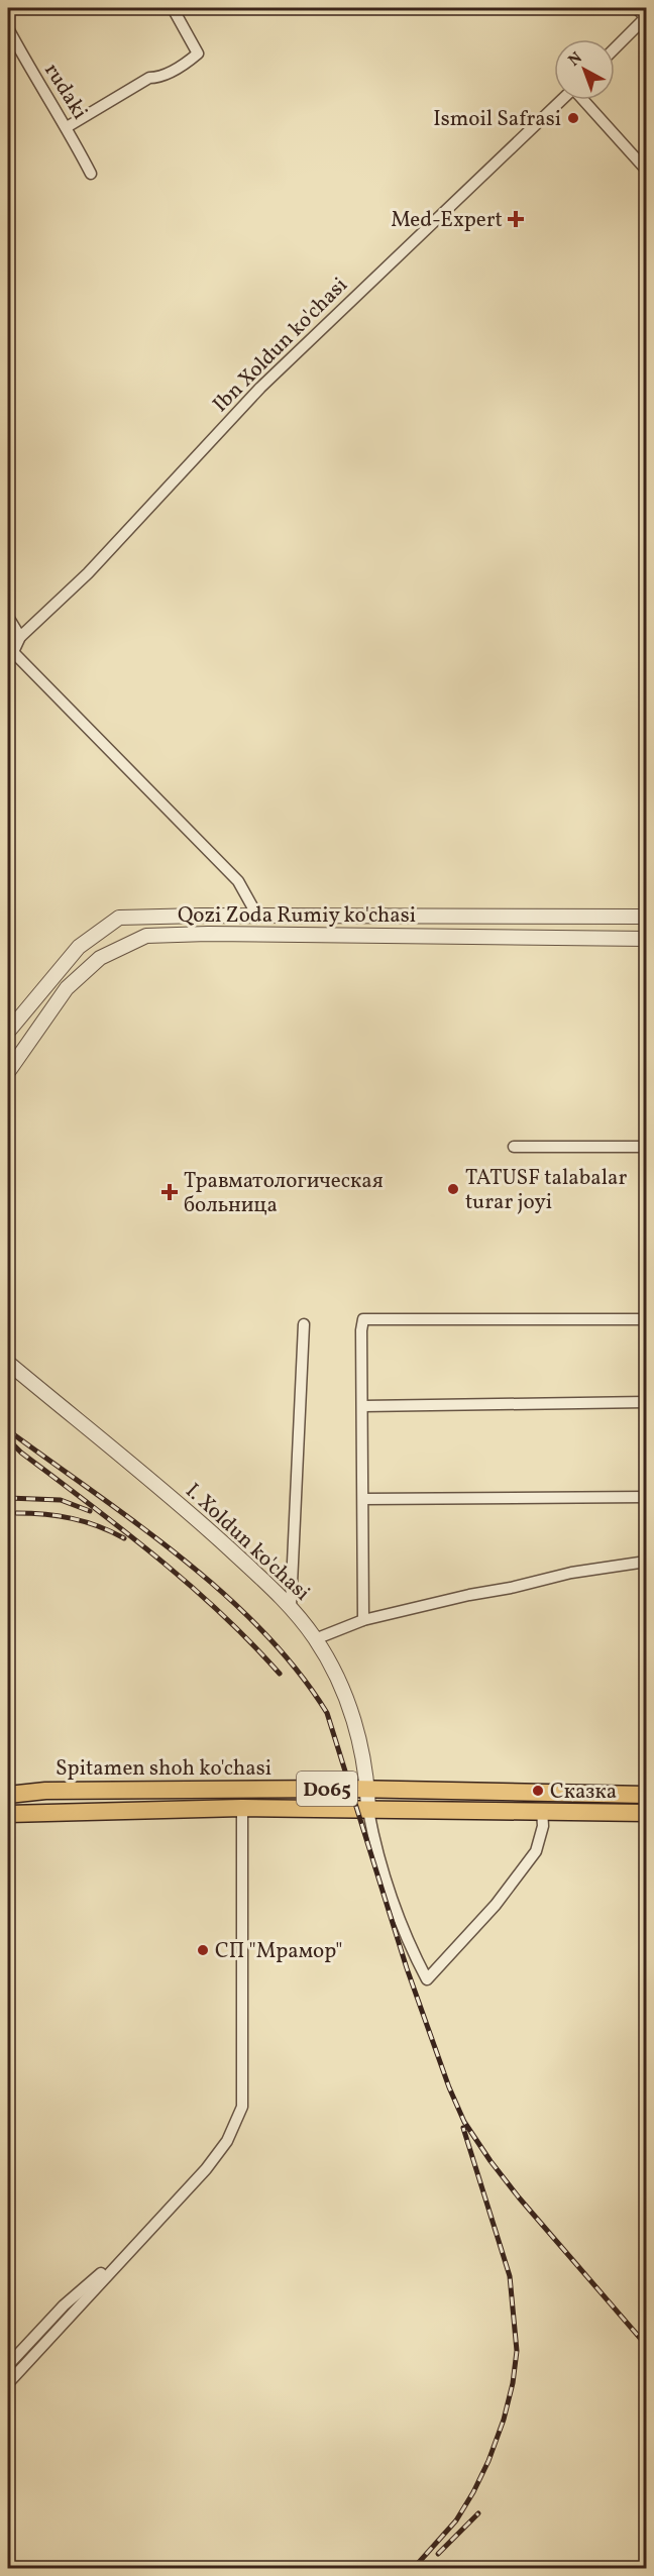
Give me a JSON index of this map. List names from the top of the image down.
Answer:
{
  "streets": {
    "main road": ["Spitamen shoh ko'chasi", "D065"],
    "street": [
      "rudaki",
      "Ibn Xoldun ko'chasi",
      "Qozi Zoda Rumiy ko'chasi",
      "I. Xoldun ko'chasi"
    ]
  },
  "crossings": [
    ["I. Xoldun ko'chasi", "Spitamen shoh ko'chasi"]
  ],
  "places": {
    "other": [
      "Ismoil Safrasi",
      "TATUSF talabalar turar joyi",
      "Сказка",
      "СП \"Мрамор\""
    ],
    "health": ["Med-Expert", "Травматологическая больница"]
  },
  "north": "top left"
}
